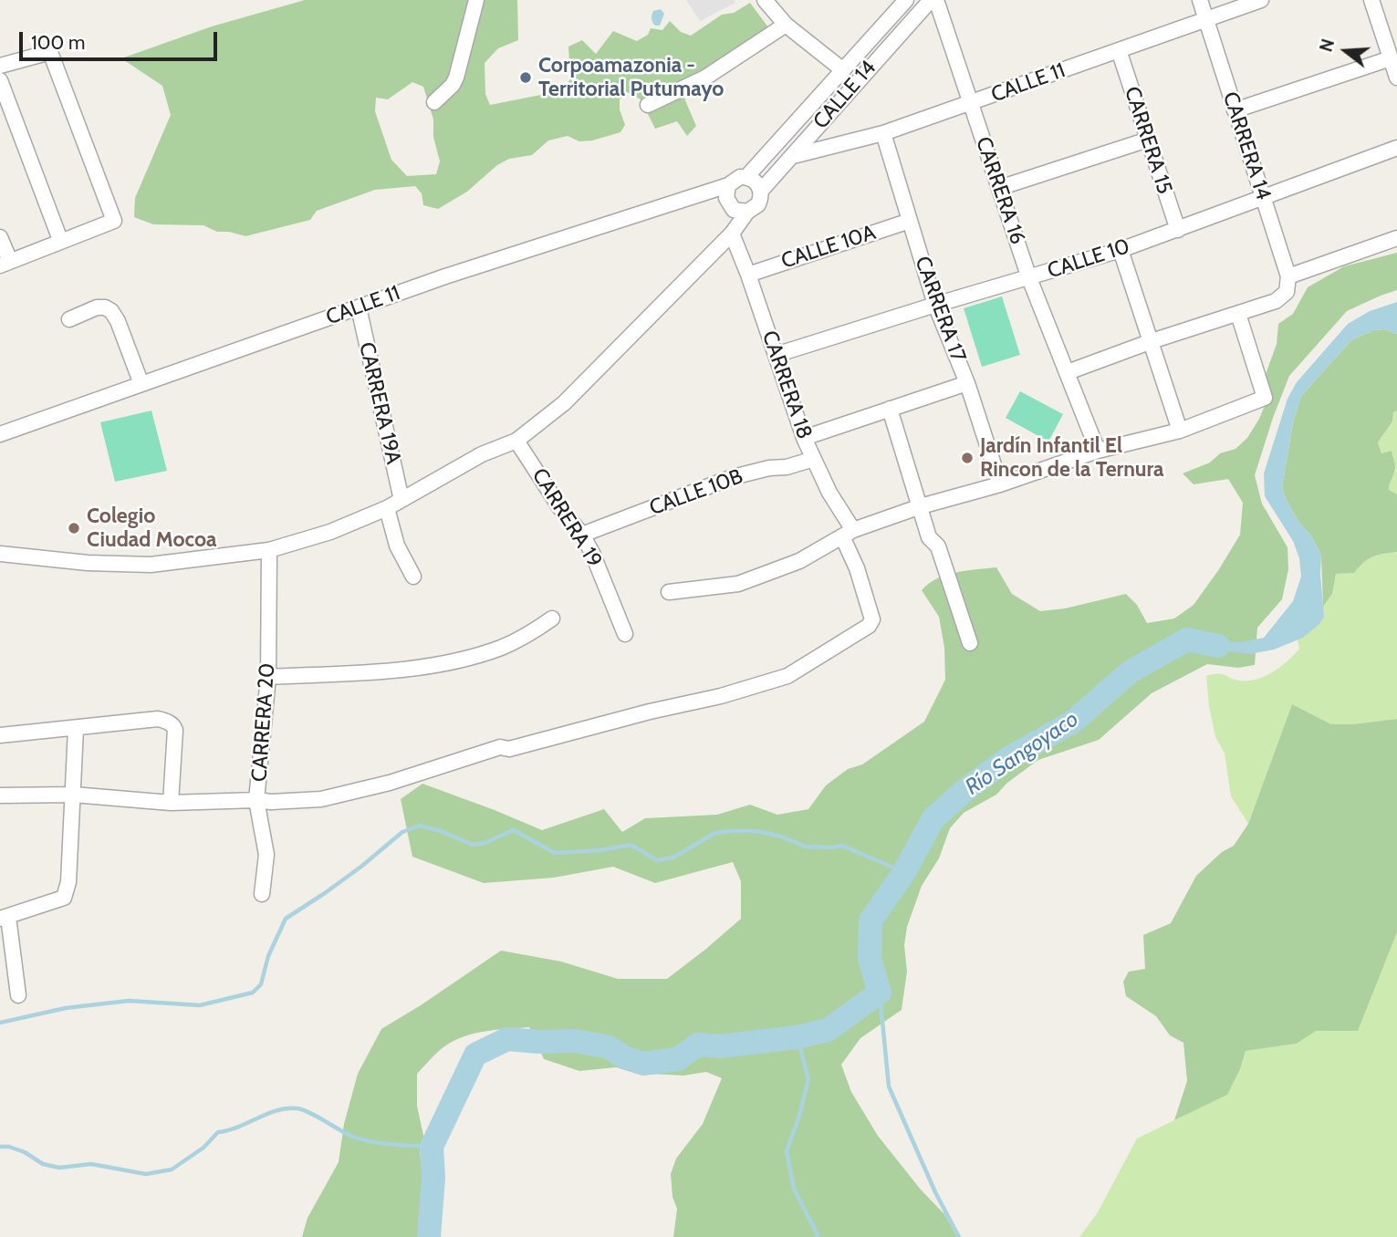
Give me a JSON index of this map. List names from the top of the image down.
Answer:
{
  "streets": {
    "street": [
      "CALLE 11",
      "CALLE 14",
      "CARRERA 15",
      "CARRERA 14",
      "CARRERA 16",
      "CALLE 10A",
      "CALLE 10",
      "CARRERA 17",
      "CARRERA 18",
      "CARRERA 19A",
      "CALLE 10B",
      "CARRERA 19",
      "CARRERA 20"
    ]
  },
  "crossings": [
    ["CALLE 11", "CALLE 14"],
    ["CALLE 11", "CARRERA 15"],
    ["CALLE 11", "CARRERA 14"],
    ["CALLE 11", "CARRERA 16"],
    ["CALLE 11", "CARRERA 17"],
    ["CALLE 11", "CARRERA 19A"],
    ["CARRERA 15", "CALLE 10"],
    ["CARRERA 14", "CALLE 10"],
    ["CARRERA 16", "CALLE 10"],
    ["CALLE 10A", "CARRERA 17"],
    ["CALLE 10A", "CARRERA 18"],
    ["CALLE 10", "CARRERA 17"],
    ["CALLE 10", "CARRERA 18"],
    ["CARRERA 18", "CALLE 10B"],
    ["CARRERA 18", "CARRERA 20"],
    ["CALLE 10B", "CARRERA 19"]
  ],
  "water": ["Río Sangoyaco"],
  "places": ["Corpoamazonia - Territorial Putumayo", "Jardín Infantil El Rincon de la Ternura", "Colegio Ciudad Mocoa"],
  "scale_bar": "100 m",
  "north": "left"
}
